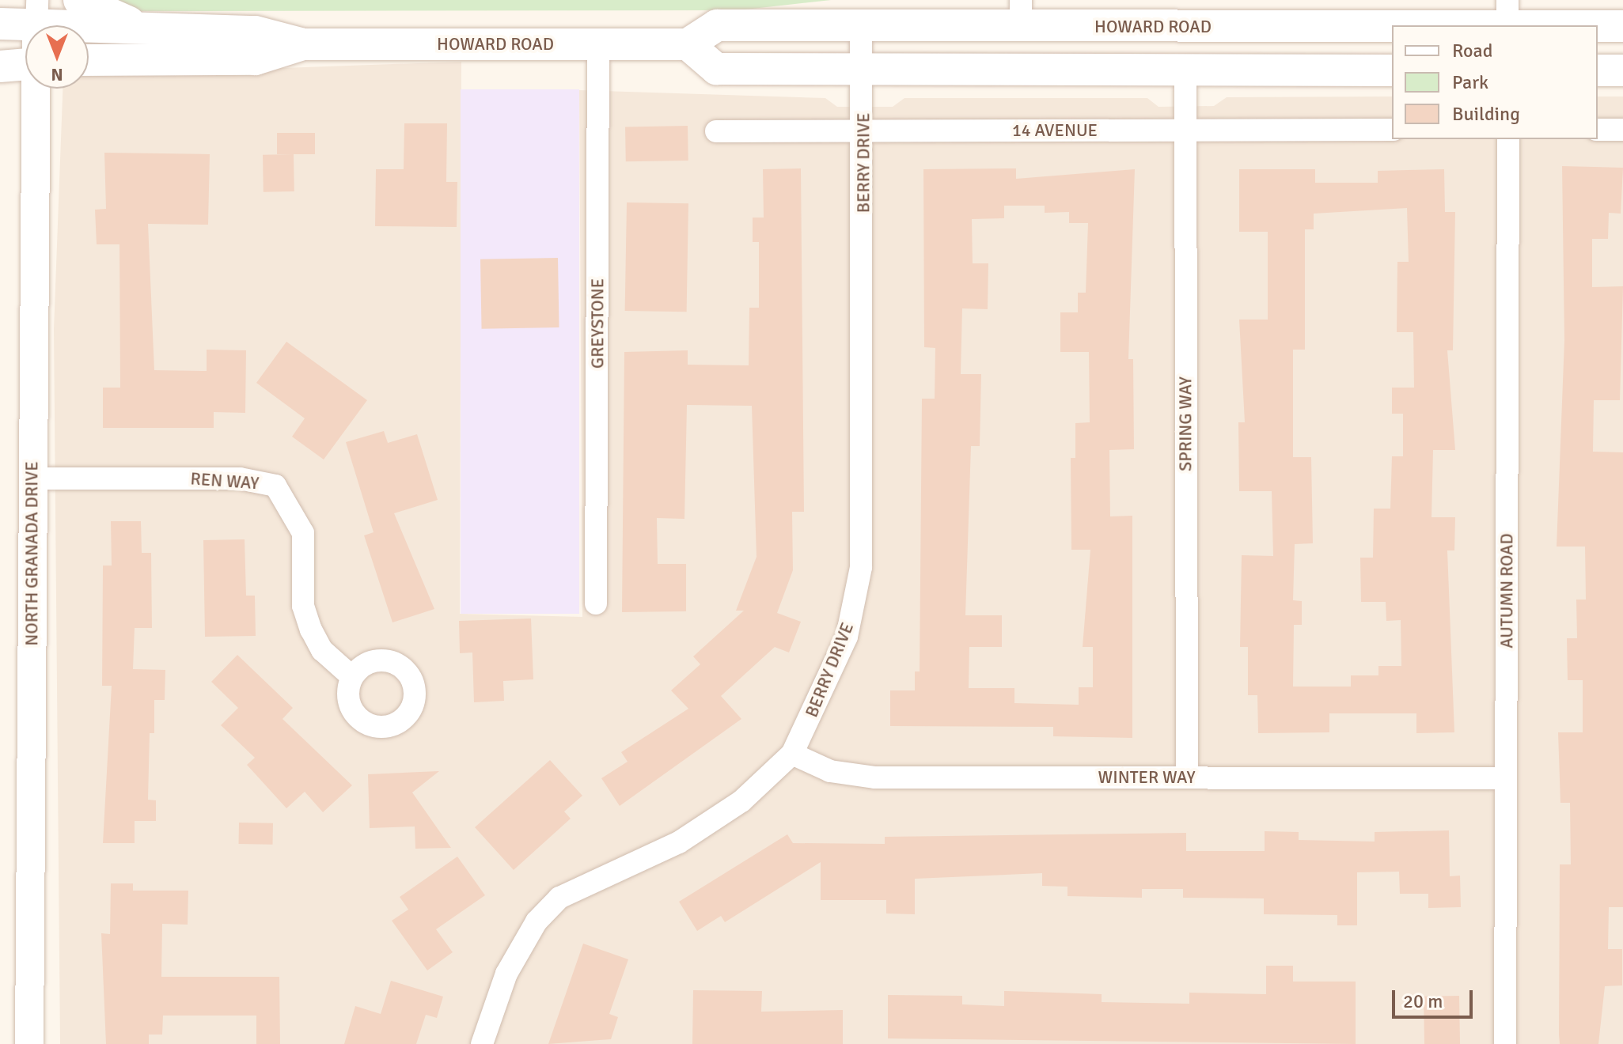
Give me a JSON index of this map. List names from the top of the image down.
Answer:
{
  "streets": {
    "main road": ["HOWARD ROAD"],
    "street": [
      "14 AVENUE",
      "BERRY DRIVE",
      "GREYSTONE",
      "SPRING WAY",
      "REN WAY",
      "NORTH GRANADA DRIVE",
      "AUTUMN ROAD",
      "WINTER WAY"
    ]
  },
  "crossings": [
    ["HOWARD ROAD", "BERRY DRIVE"],
    ["HOWARD ROAD", "GREYSTONE"],
    ["14 AVENUE", "BERRY DRIVE"],
    ["14 AVENUE", "SPRING WAY"],
    ["BERRY DRIVE", "WINTER WAY"],
    ["SPRING WAY", "WINTER WAY"],
    ["REN WAY", "NORTH GRANADA DRIVE"],
    ["AUTUMN ROAD", "WINTER WAY"]
  ],
  "legend": ["Road", "Park", "Building"],
  "scale_bar": "20 m",
  "north": "bottom"
}
